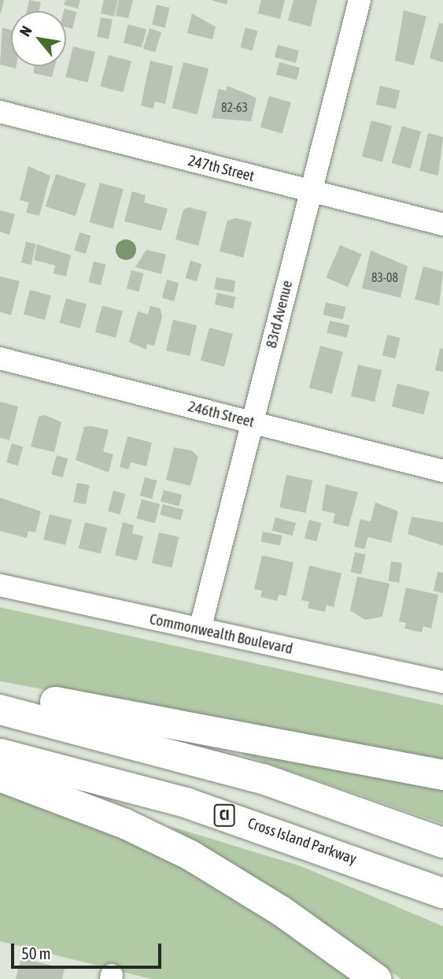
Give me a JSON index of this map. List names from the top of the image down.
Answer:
{
  "streets": {
    "highway": ["CI", "Cross Island Parkway"],
    "street": [
      "247th Street",
      "83rd Avenue",
      "246th Street",
      "Commonwealth Boulevard"
    ]
  },
  "crossings": [
    ["247th Street", "83rd Avenue"],
    ["83rd Avenue", "246th Street"],
    ["83rd Avenue", "Commonwealth Boulevard"]
  ],
  "house_numbers": ["82-63", "83-08"],
  "scale_bar": "50 m",
  "north": "top left"
}
